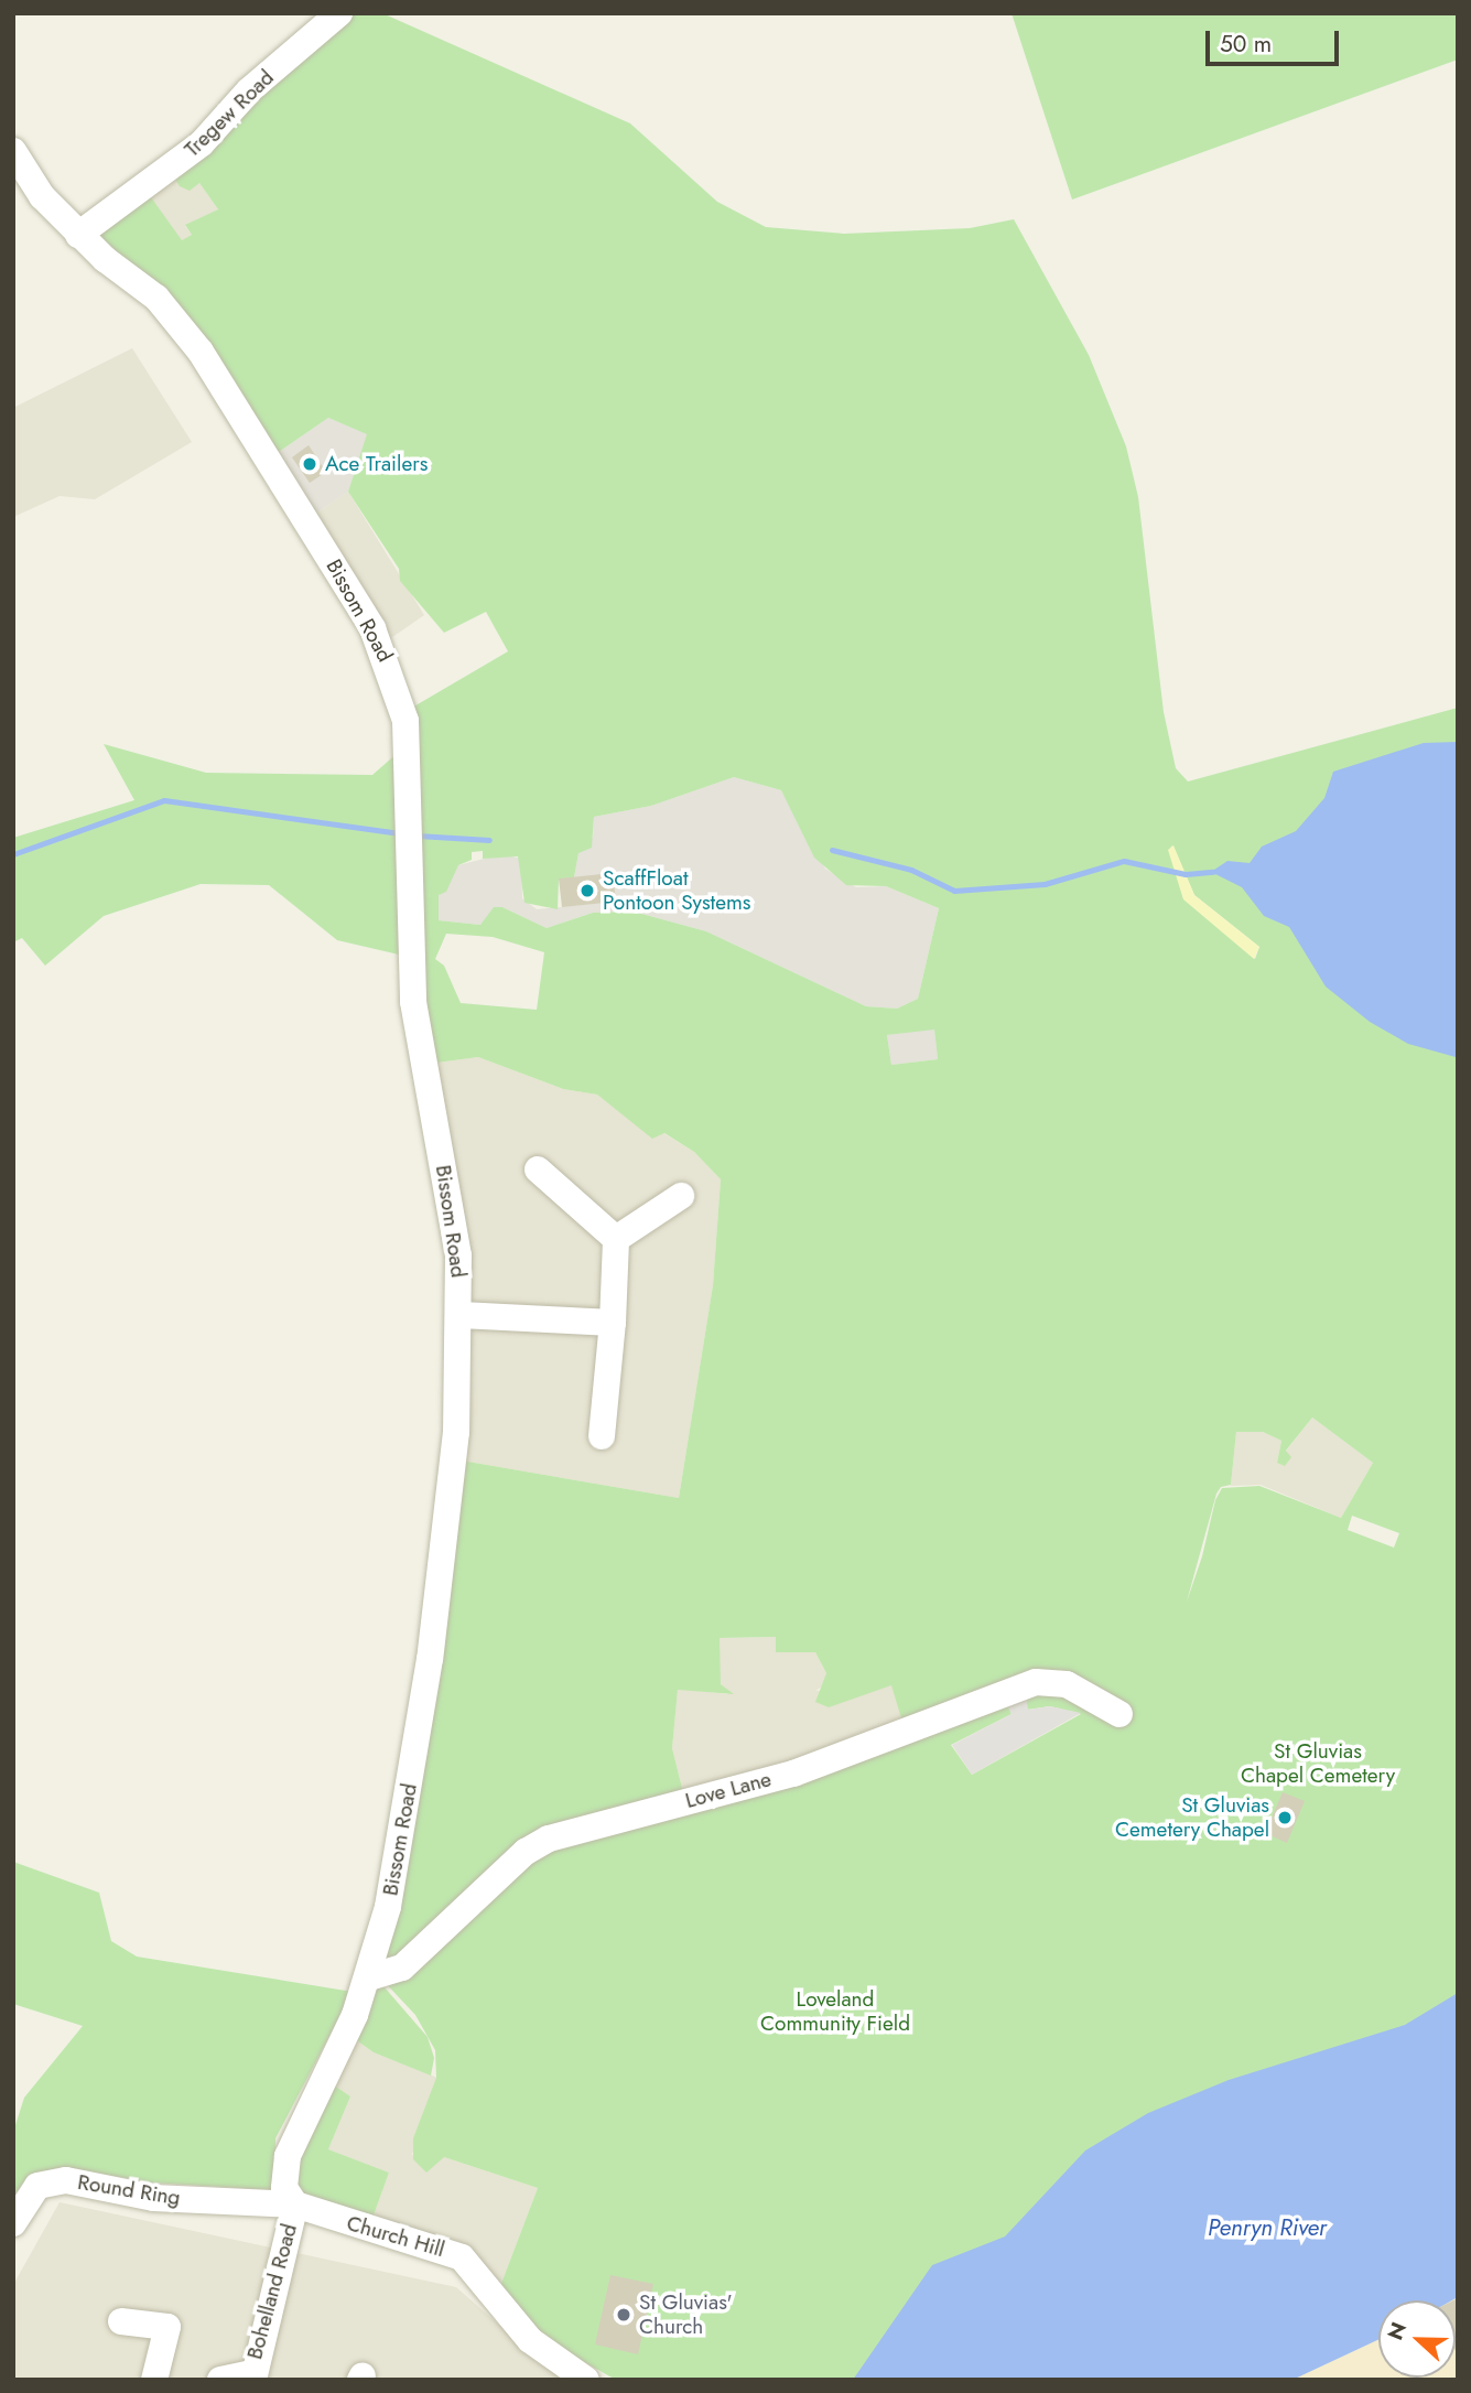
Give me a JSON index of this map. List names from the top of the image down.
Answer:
{
  "streets": {
    "street": [
      "Tregew Road",
      "Bissom Road",
      "Love Lane",
      "Round Ring",
      "Church Hill",
      "Bohelland Road"
    ]
  },
  "crossings": [
    ["Tregew Road", "Bissom Road"],
    ["Bissom Road", "Love Lane"],
    ["Bissom Road", "Round Ring"],
    ["Bissom Road", "Church Hill"],
    ["Bissom Road", "Bohelland Road"],
    ["Round Ring", "Church Hill"],
    ["Round Ring", "Bohelland Road"],
    ["Church Hill", "Bohelland Road"]
  ],
  "water": ["Penryn River"],
  "parks": ["St Gluvias Chapel Cemetery", "Loveland Community Field"],
  "places": [
    "Ace Trailers",
    "ScaffFloat Pontoon Systems",
    "St Gluvias Cemetery Chapel",
    "St Gluvias' Church"
  ],
  "scale_bar": "50 m",
  "north": "left"
}
